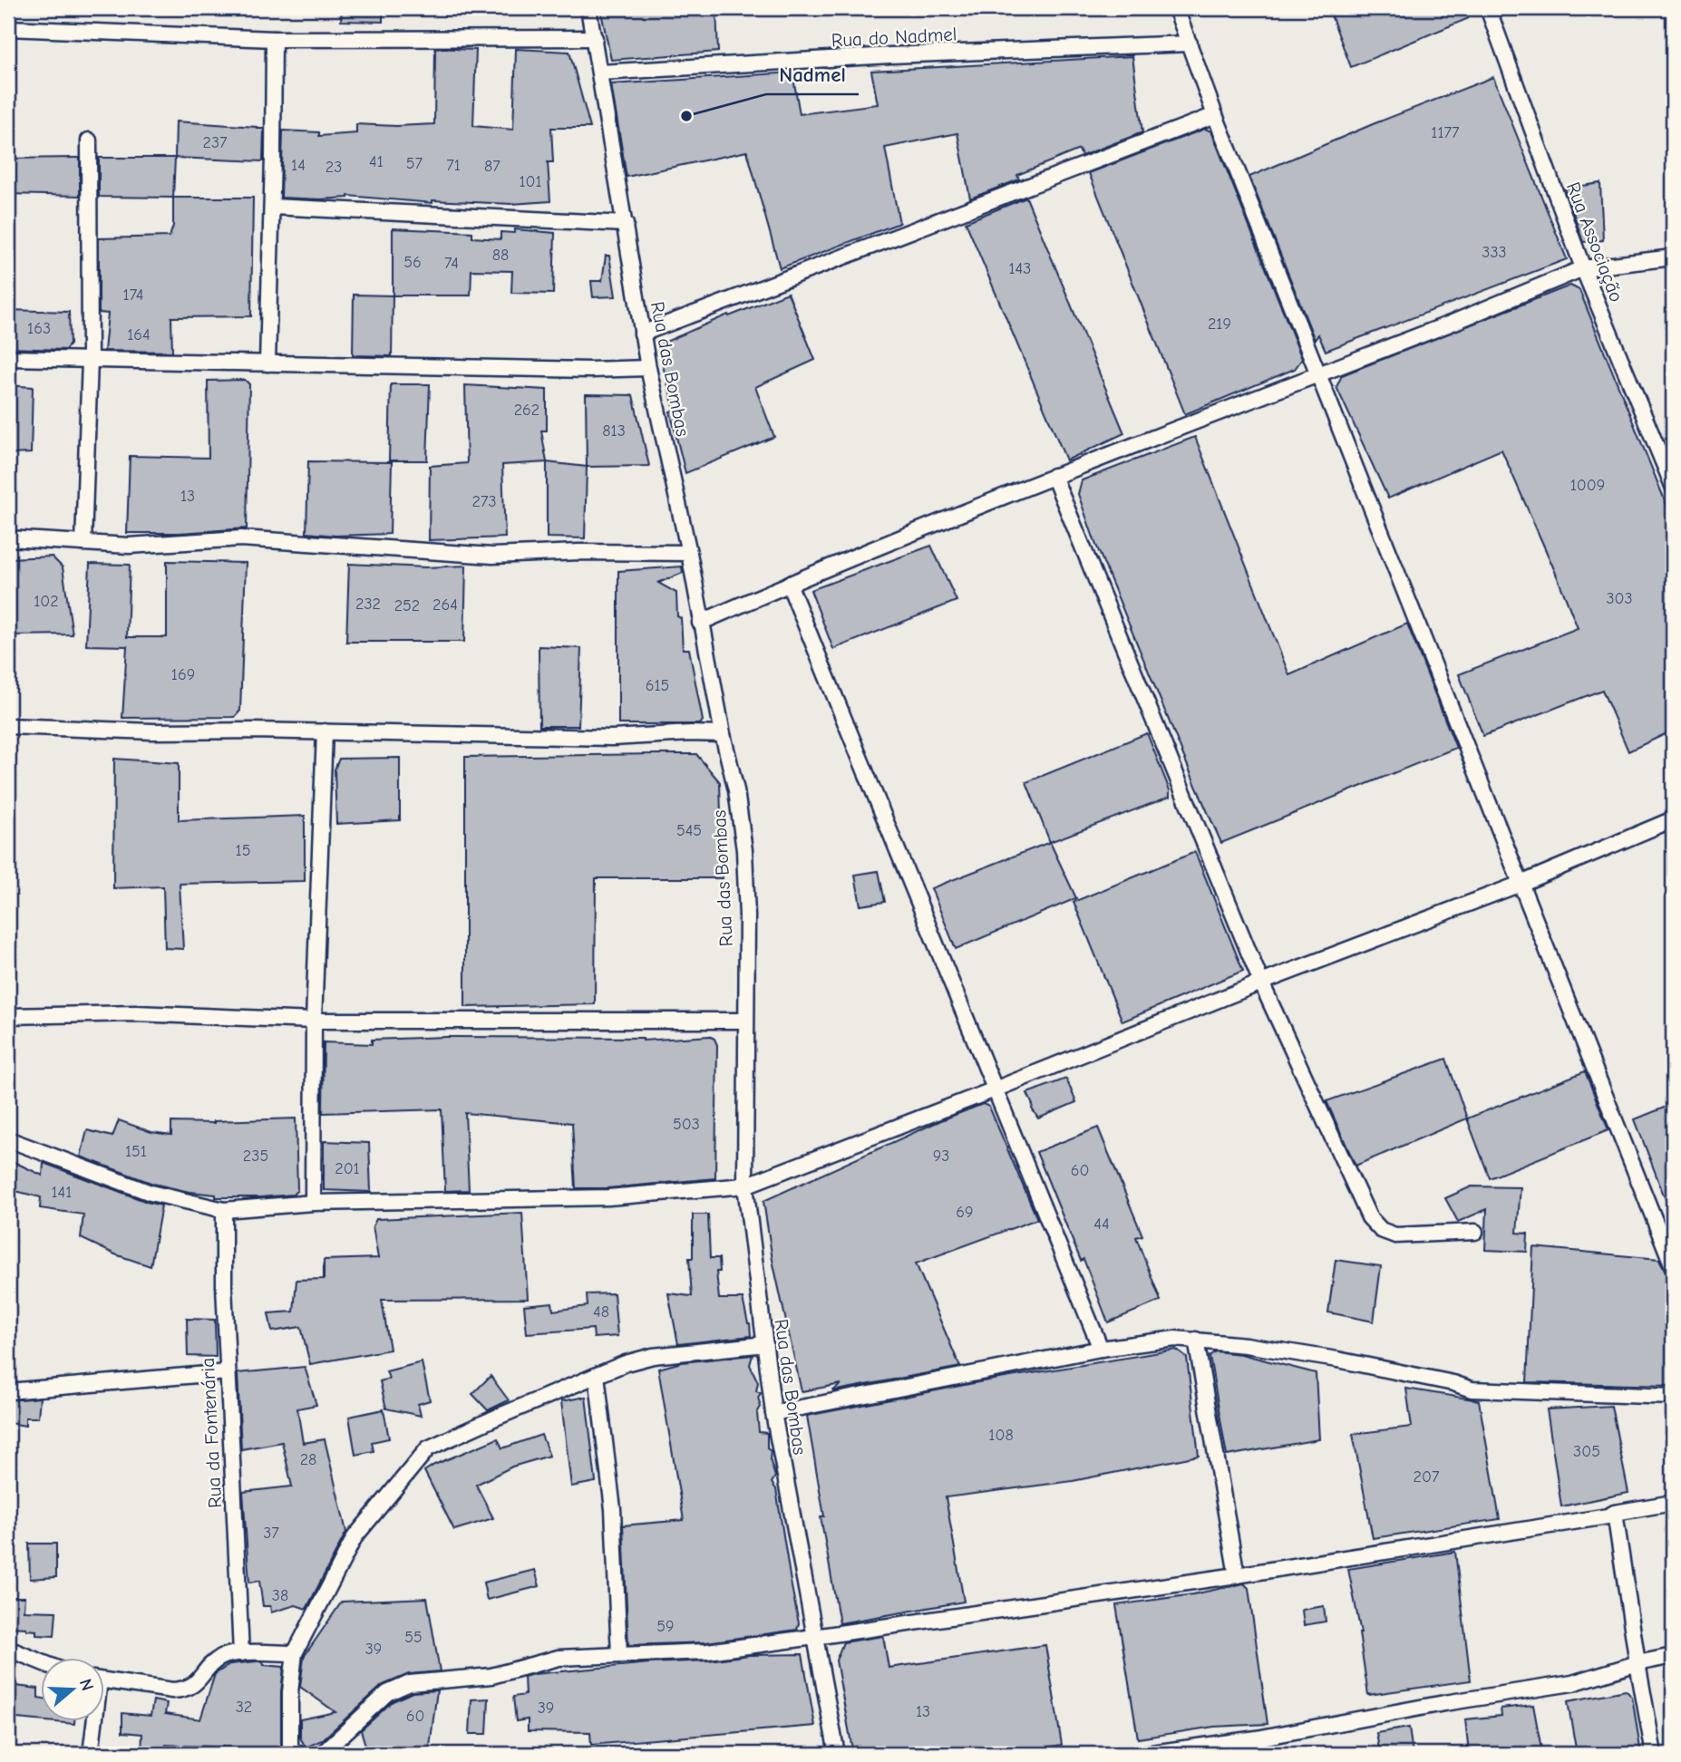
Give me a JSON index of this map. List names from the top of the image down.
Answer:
{
  "streets": {
    "street": [
      "Rua do Nadmel",
      "Rua Associação",
      "Rua das Bombas",
      "Rua da Fontenária"
    ]
  },
  "crossings": [
    ["Rua do Nadmel", "Rua das Bombas"]
  ],
  "places": ["Nadmel"],
  "house_numbers": [
    "1177",
    "237",
    "41",
    "57",
    "14",
    "71",
    "87",
    "23",
    "101",
    "333",
    "88",
    "56",
    "74",
    "143",
    "174",
    "219",
    "163",
    "164",
    "262",
    "813",
    "1009",
    "13",
    "273",
    "303",
    "102",
    "232",
    "264",
    "252",
    "169",
    "615",
    "545",
    "15",
    "503",
    "151",
    "235",
    "93",
    "201",
    "60",
    "141",
    "69",
    "44",
    "48",
    "108",
    "305",
    "28",
    "207",
    "37",
    "38",
    "59",
    "55",
    "39",
    "32",
    "39",
    "13",
    "60"
  ],
  "north": "right"
}
